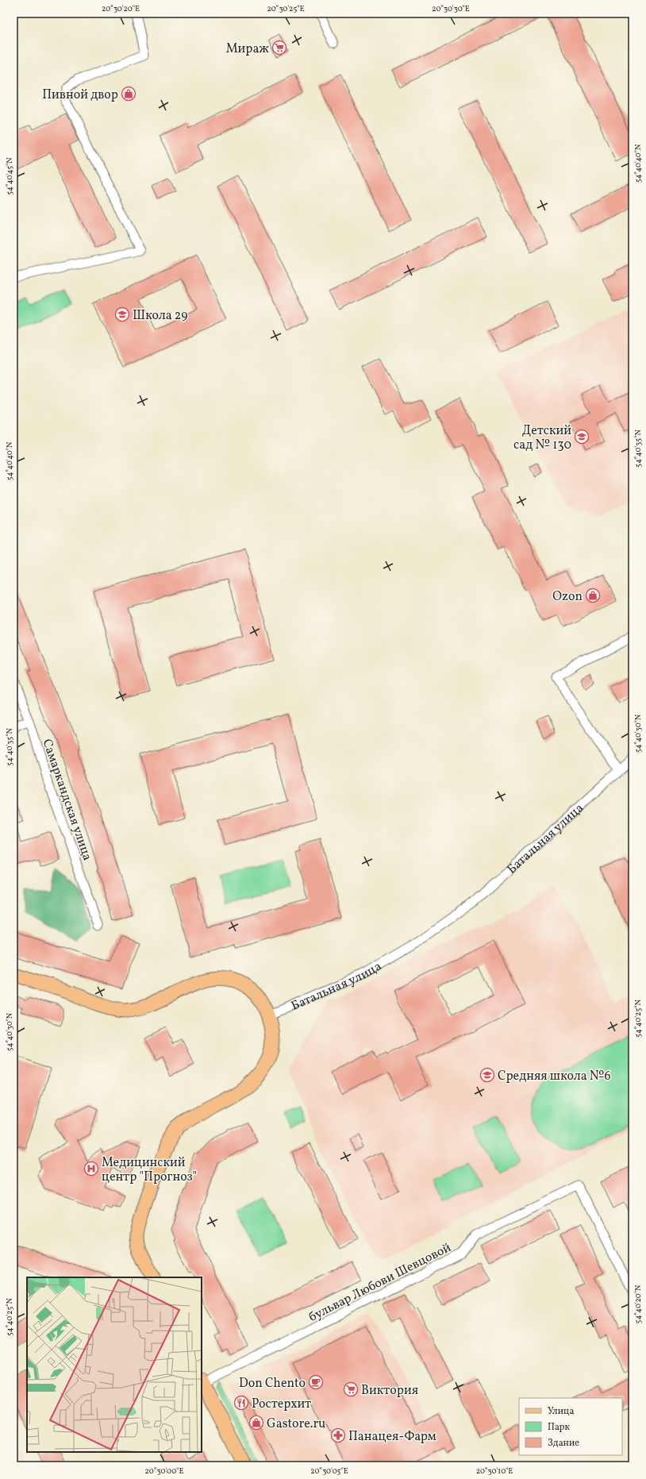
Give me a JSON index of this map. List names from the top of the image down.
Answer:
{
  "streets": {
    "street": ["Самаркандская улица", "Батальная улица", "бульвар Любови Шевцовой"]
  },
  "places": {
    "supermarket": ["Мираж", "Виктория"],
    "shop": ["Пивной двор", "Ozon", "Gastore.ru"],
    "school or university": ["Школа 29", "Детский сад № 130", "Средняя школа №6"],
    "hospital": ["Медицинский центр \"Прогноз\""],
    "cafe": ["Don Chento"],
    "restaurant": ["Ростерхит"],
    "pharmacy": ["Панацея-Фарм"]
  },
  "legend": ["Улица", "Парк", "Здание"],
  "coordinates": [
    "20°30'20\"E",
    "20°30'25\"E",
    "20°30'30\"E",
    "54°40'40\"N",
    "54°40'45\"N",
    "54°40'35\"N",
    "54°40'30\"N",
    "54°40'25\"N",
    "54°40'20\"N",
    "20°30'00\"E",
    "20°30'05\"E",
    "20°30'10\"E"
  ]
}
